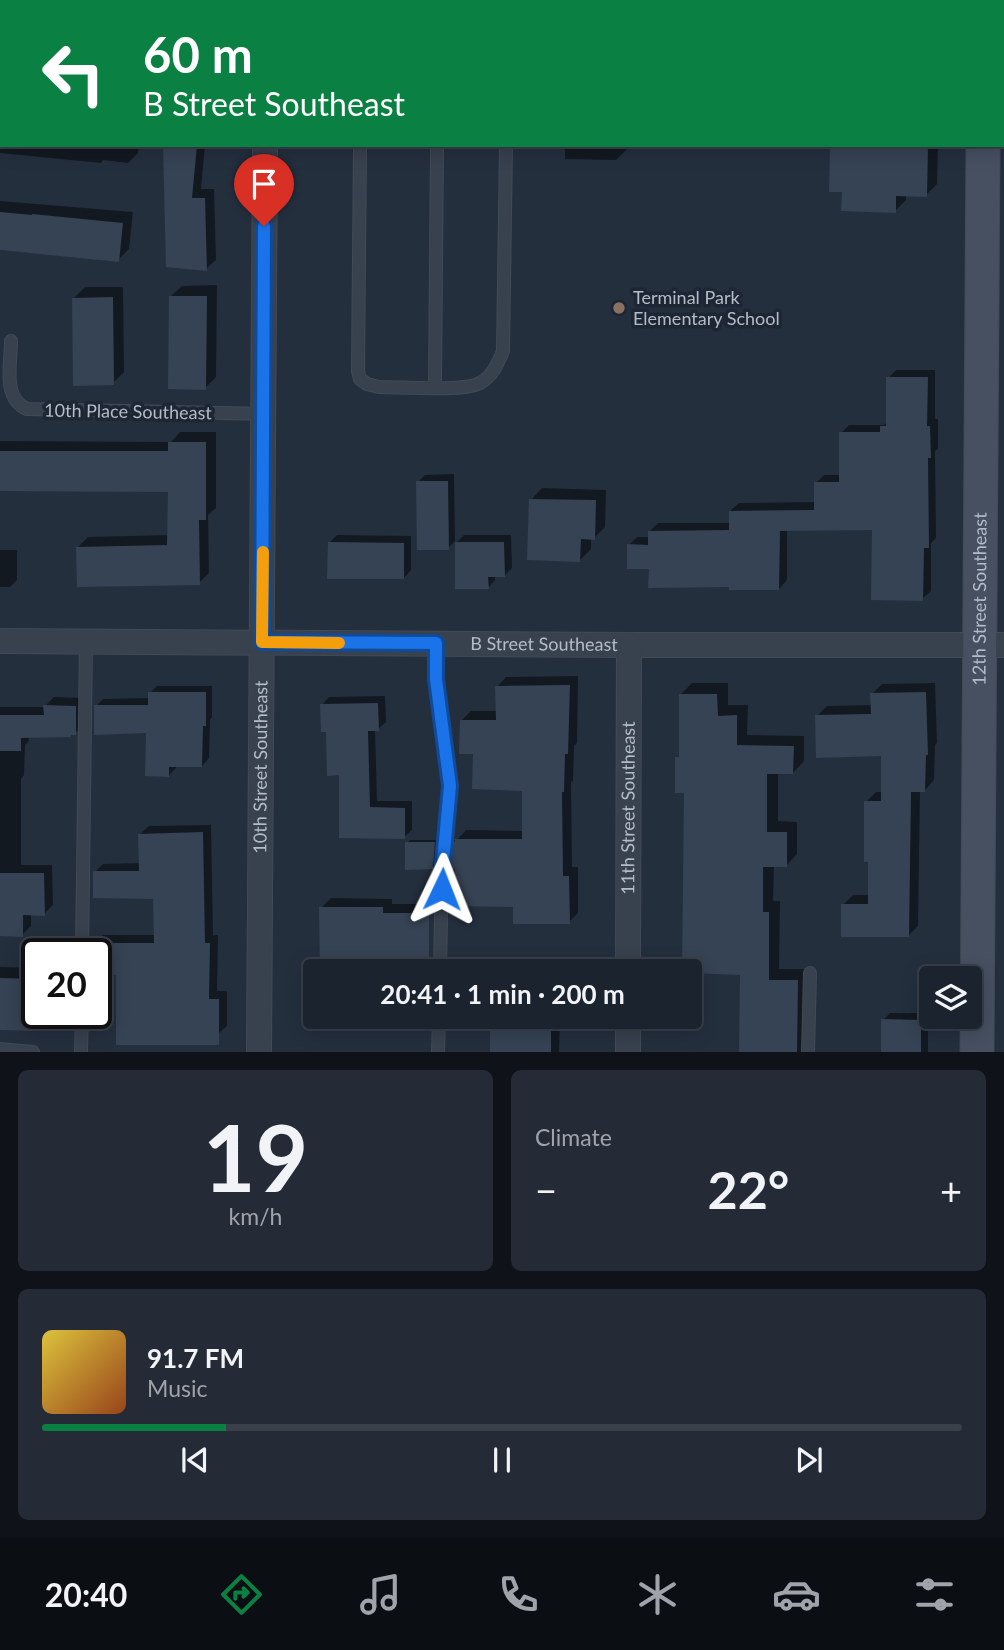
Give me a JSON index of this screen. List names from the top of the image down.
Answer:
{
  "streets": {
    "street": [
      "12th Street Southeast",
      "B Street Southeast",
      "10th Street Southeast",
      "11th Street Southeast"
    ],
    "lane": ["10th Place Southeast"]
  },
  "crossings": [
    ["10th Place Southeast", "10th Street Southeast"],
    ["12th Street Southeast", "B Street Southeast"],
    ["B Street Southeast", "10th Street Southeast"],
    ["B Street Southeast", "11th Street Southeast"]
  ],
  "places": ["Terminal Park Elementary School"],
  "page": {
    "turn": ["60 m", "B Street Southeast"],
    "limit": "20",
    "trip": "20:41 · 1 min · 200 m",
    "tile": [
      ["19", "km/h"],
      "Climate"
    ],
    "heat": ["−", "22°", "+"],
    "song": ["91.7 FM", "Music"],
    "tabs": "20:40"
  }
}
